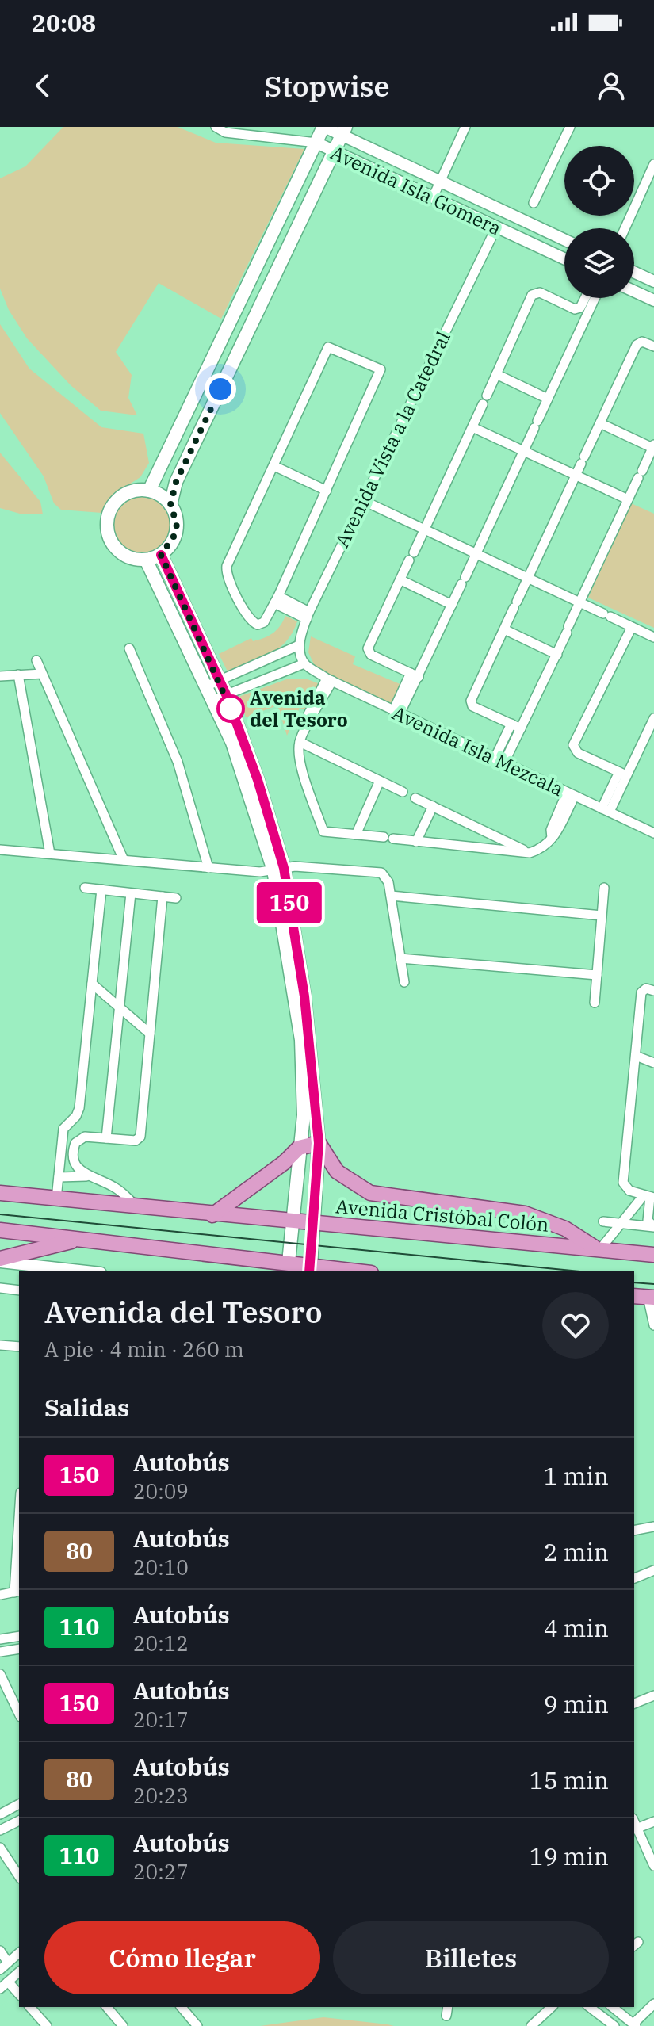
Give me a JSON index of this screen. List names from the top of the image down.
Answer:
{
  "streets": {
    "main road": ["Avenida Cristóbal Colón"],
    "street": ["Avenida Isla Gomera", "Avenida Vista a la Catedral", "Avenida Isla Mezcala"]
  },
  "crossings": [
    ["Avenida Isla Gomera", "Avenida Vista a la Catedral"],
    ["Avenida Vista a la Catedral", "Avenida Isla Mezcala"]
  ],
  "places": ["Avenida del Tesoro"],
  "lines": ["bus line 150"],
  "page": {
    "status": "20:08",
    "header": "Stopwise",
    "on_map": "150",
    "heading": [
      ["Avenida del Tesoro", "A pie · 4 min · 260 m"],
      "Salidas"
    ],
    "list": [
      {
        "mark": "150",
        "name": "Autobús",
        "note": "20:09",
        "value": "1 min"
      },
      {
        "mark": "80",
        "name": "Autobús",
        "note": "20:10",
        "value": "2 min"
      },
      {
        "mark": "110",
        "name": "Autobús",
        "note": "20:12",
        "value": "4 min"
      },
      {
        "mark": "150",
        "name": "Autobús",
        "note": "20:17",
        "value": "9 min"
      },
      {
        "mark": "80",
        "name": "Autobús",
        "note": "20:23",
        "value": "15 min"
      },
      {
        "mark": "110",
        "name": "Autobús",
        "note": "20:27",
        "value": "19 min"
      }
    ],
    "buttons": ["Cómo llegar", "Billetes"]
  }
}
